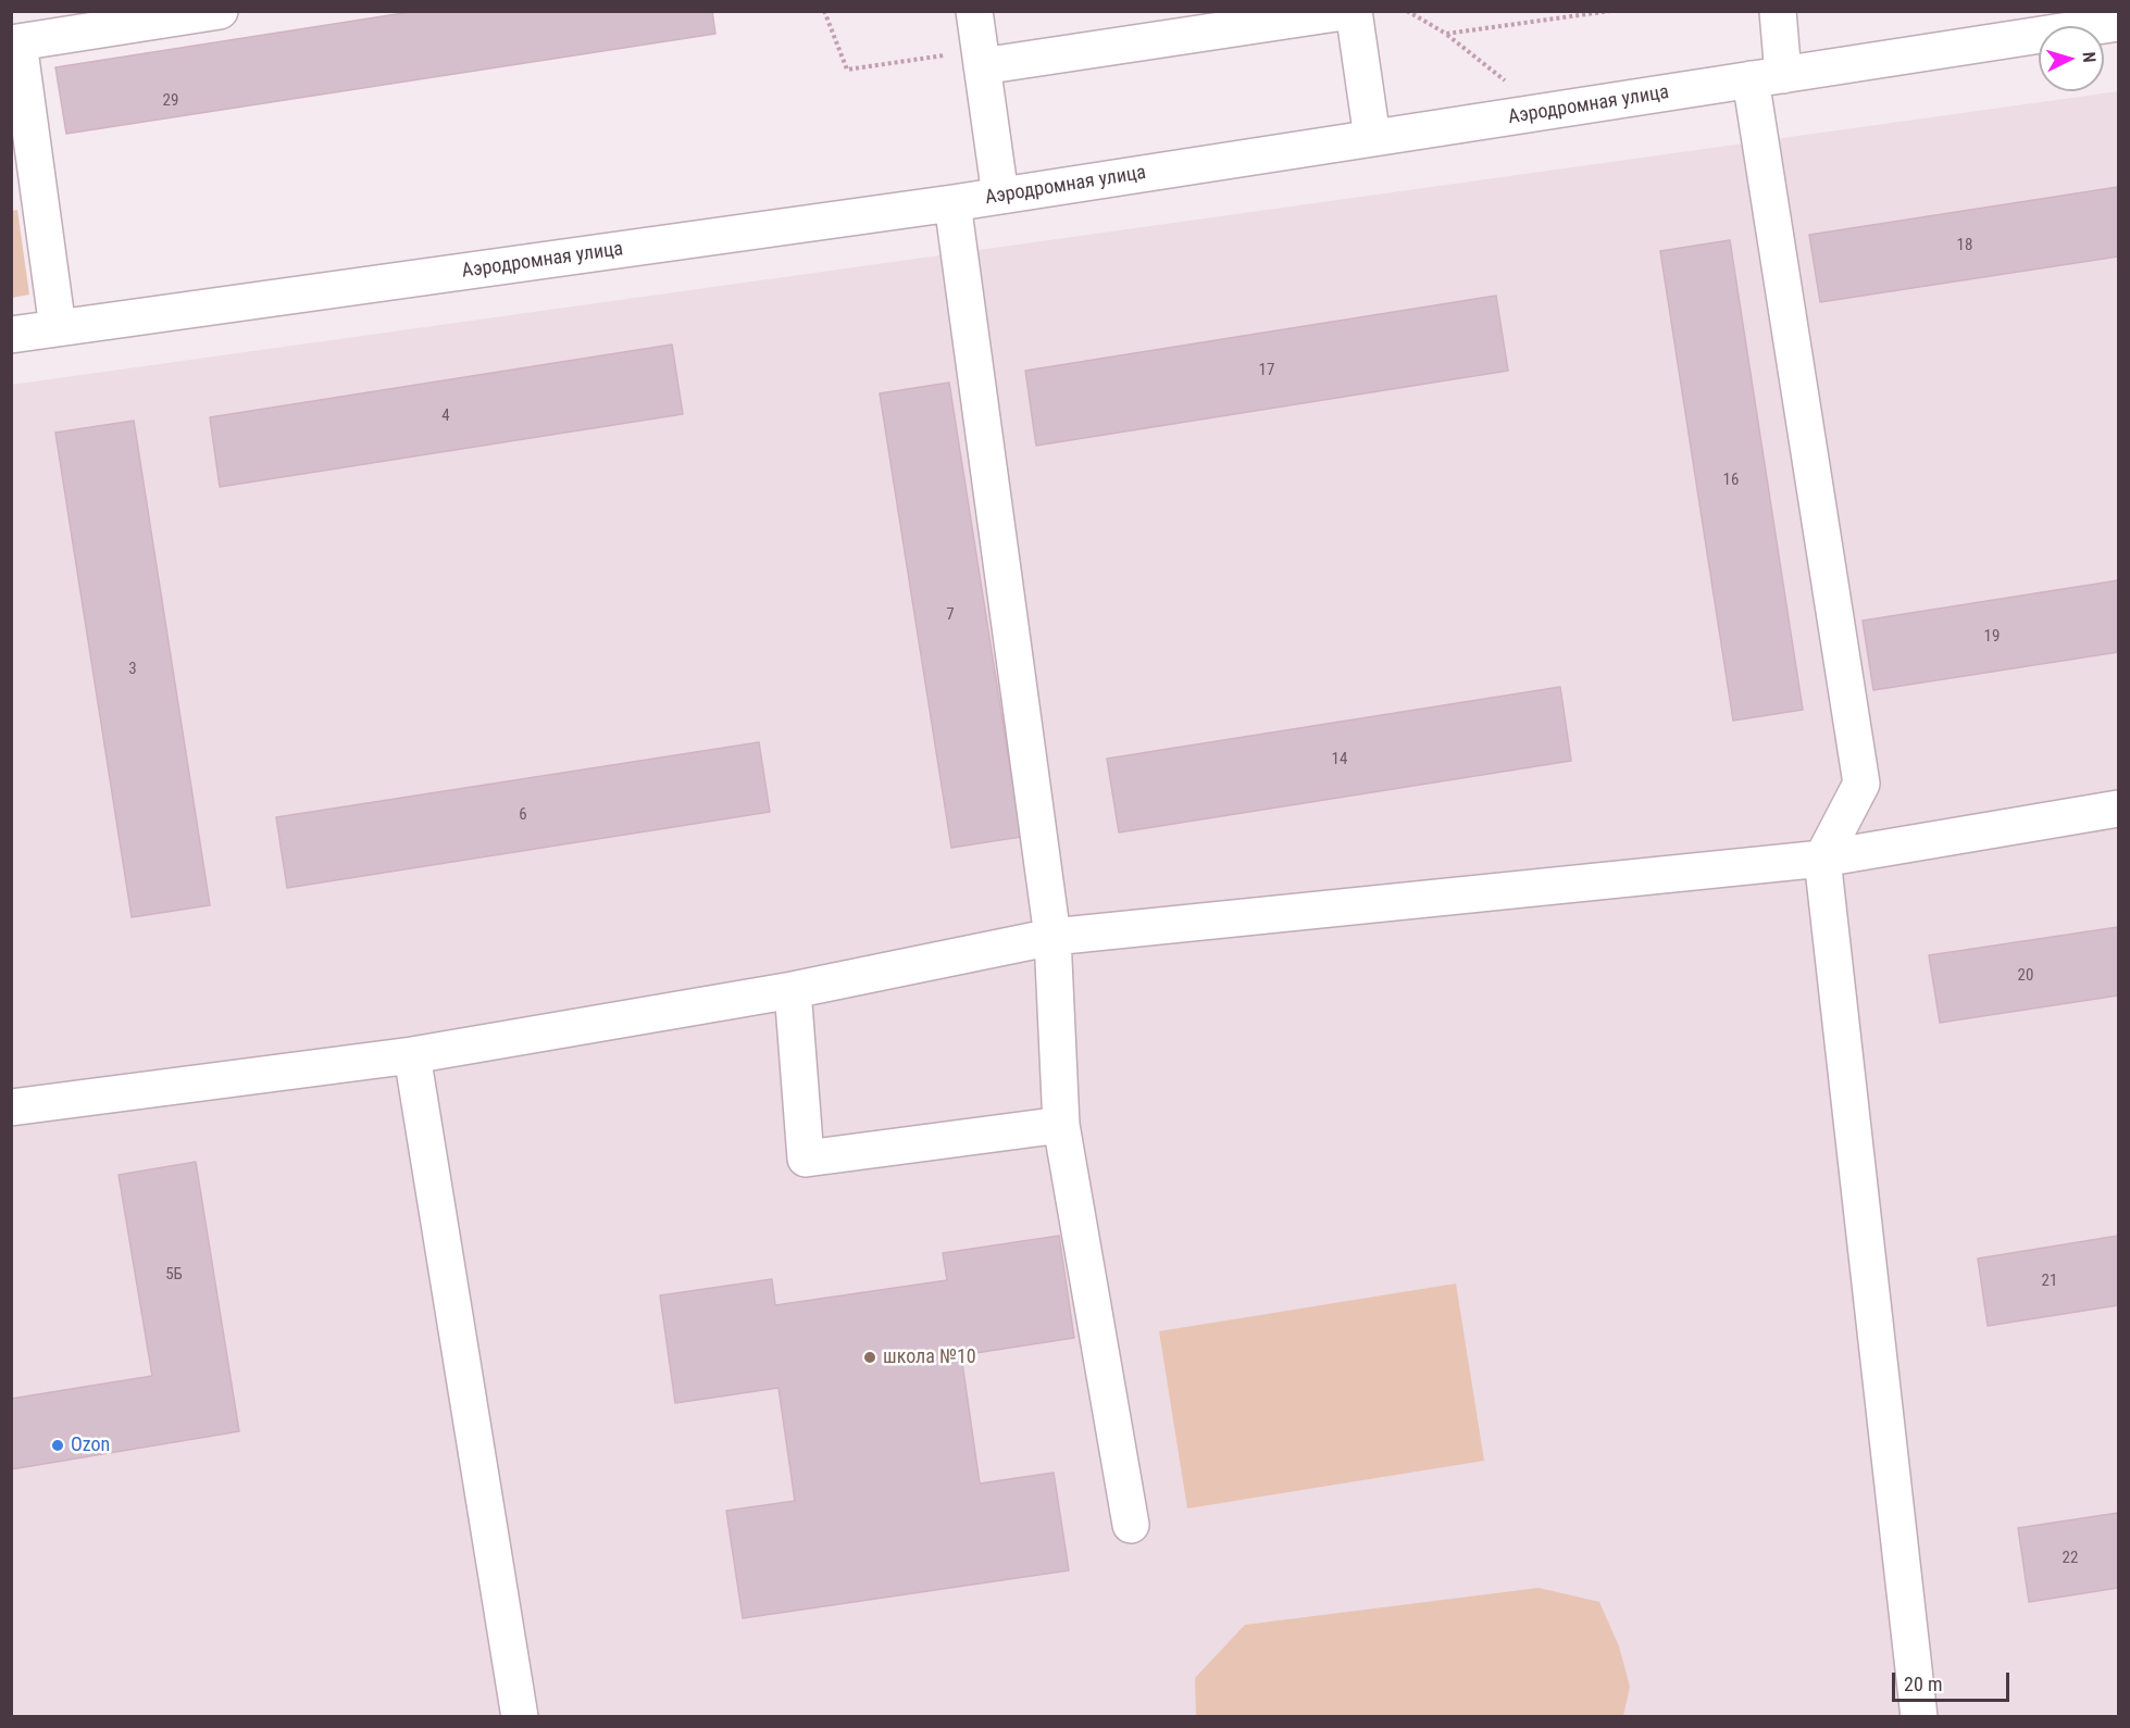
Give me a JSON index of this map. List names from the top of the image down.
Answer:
{
  "streets": {
    "street": ["Аэродромная улица"]
  },
  "places": ["школа №10", "Ozon"],
  "house_numbers": [
    "29",
    "18",
    "17",
    "4",
    "16",
    "7",
    "19",
    "3",
    "14",
    "6",
    "20",
    "5Б",
    "21",
    "22"
  ],
  "scale_bar": "20 m",
  "north": "right"
}
